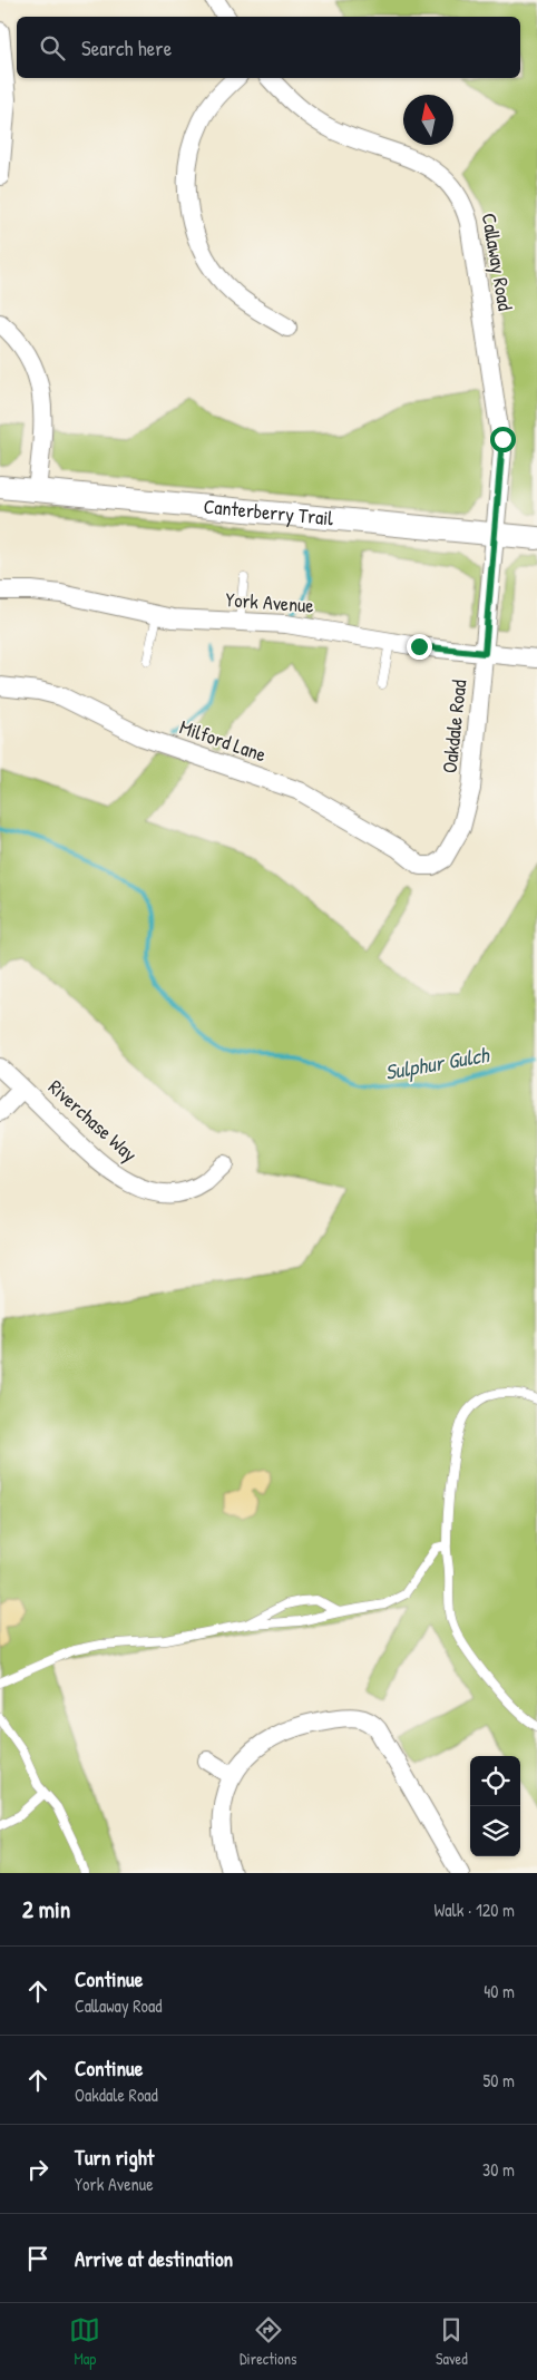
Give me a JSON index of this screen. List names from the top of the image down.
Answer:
{
  "streets": {
    "street": [
      "Callaway Road",
      "Canterberry Trail",
      "York Avenue",
      "Oakdale Road",
      "Milford Lane",
      "Riverchase Way"
    ]
  },
  "crossings": [
    ["Callaway Road", "Canterberry Trail"],
    ["Callaway Road", "Oakdale Road"],
    ["Canterberry Trail", "Oakdale Road"],
    ["York Avenue", "Oakdale Road"],
    ["Oakdale Road", "Milford Lane"]
  ],
  "water": ["Sulphur Gulch"],
  "north": "top",
  "page": {
    "search": "Search here",
    "heading": ["2 min", "Walk · 120 m"],
    "list": [
      ["Continue", "Callaway Road", "40 m"],
      ["Continue", "Oakdale Road", "50 m"],
      ["Turn right", "York Avenue", "30 m"],
      "Arrive at destination"
    ],
    "nav": ["Map", "Directions", "Saved"]
  }
}
